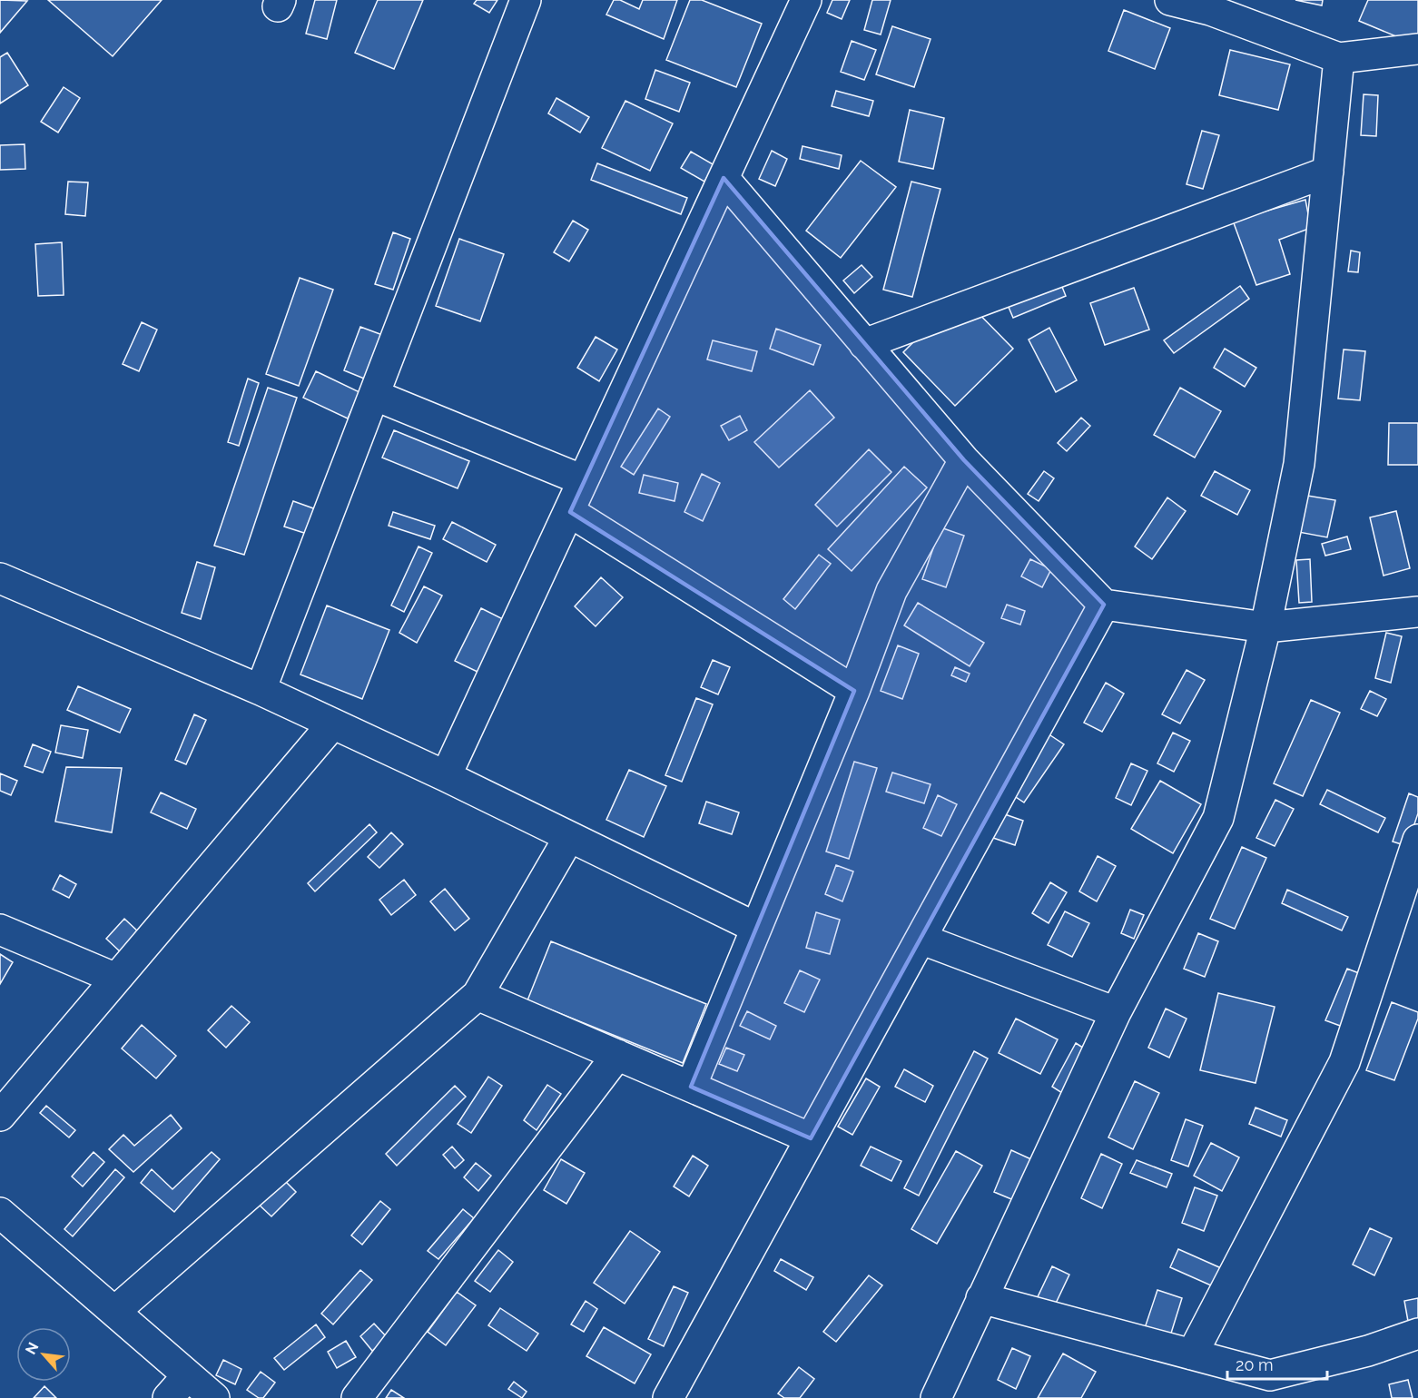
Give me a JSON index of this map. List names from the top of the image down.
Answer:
{
  "scale_bar": "20 m",
  "north": "top left"
}
